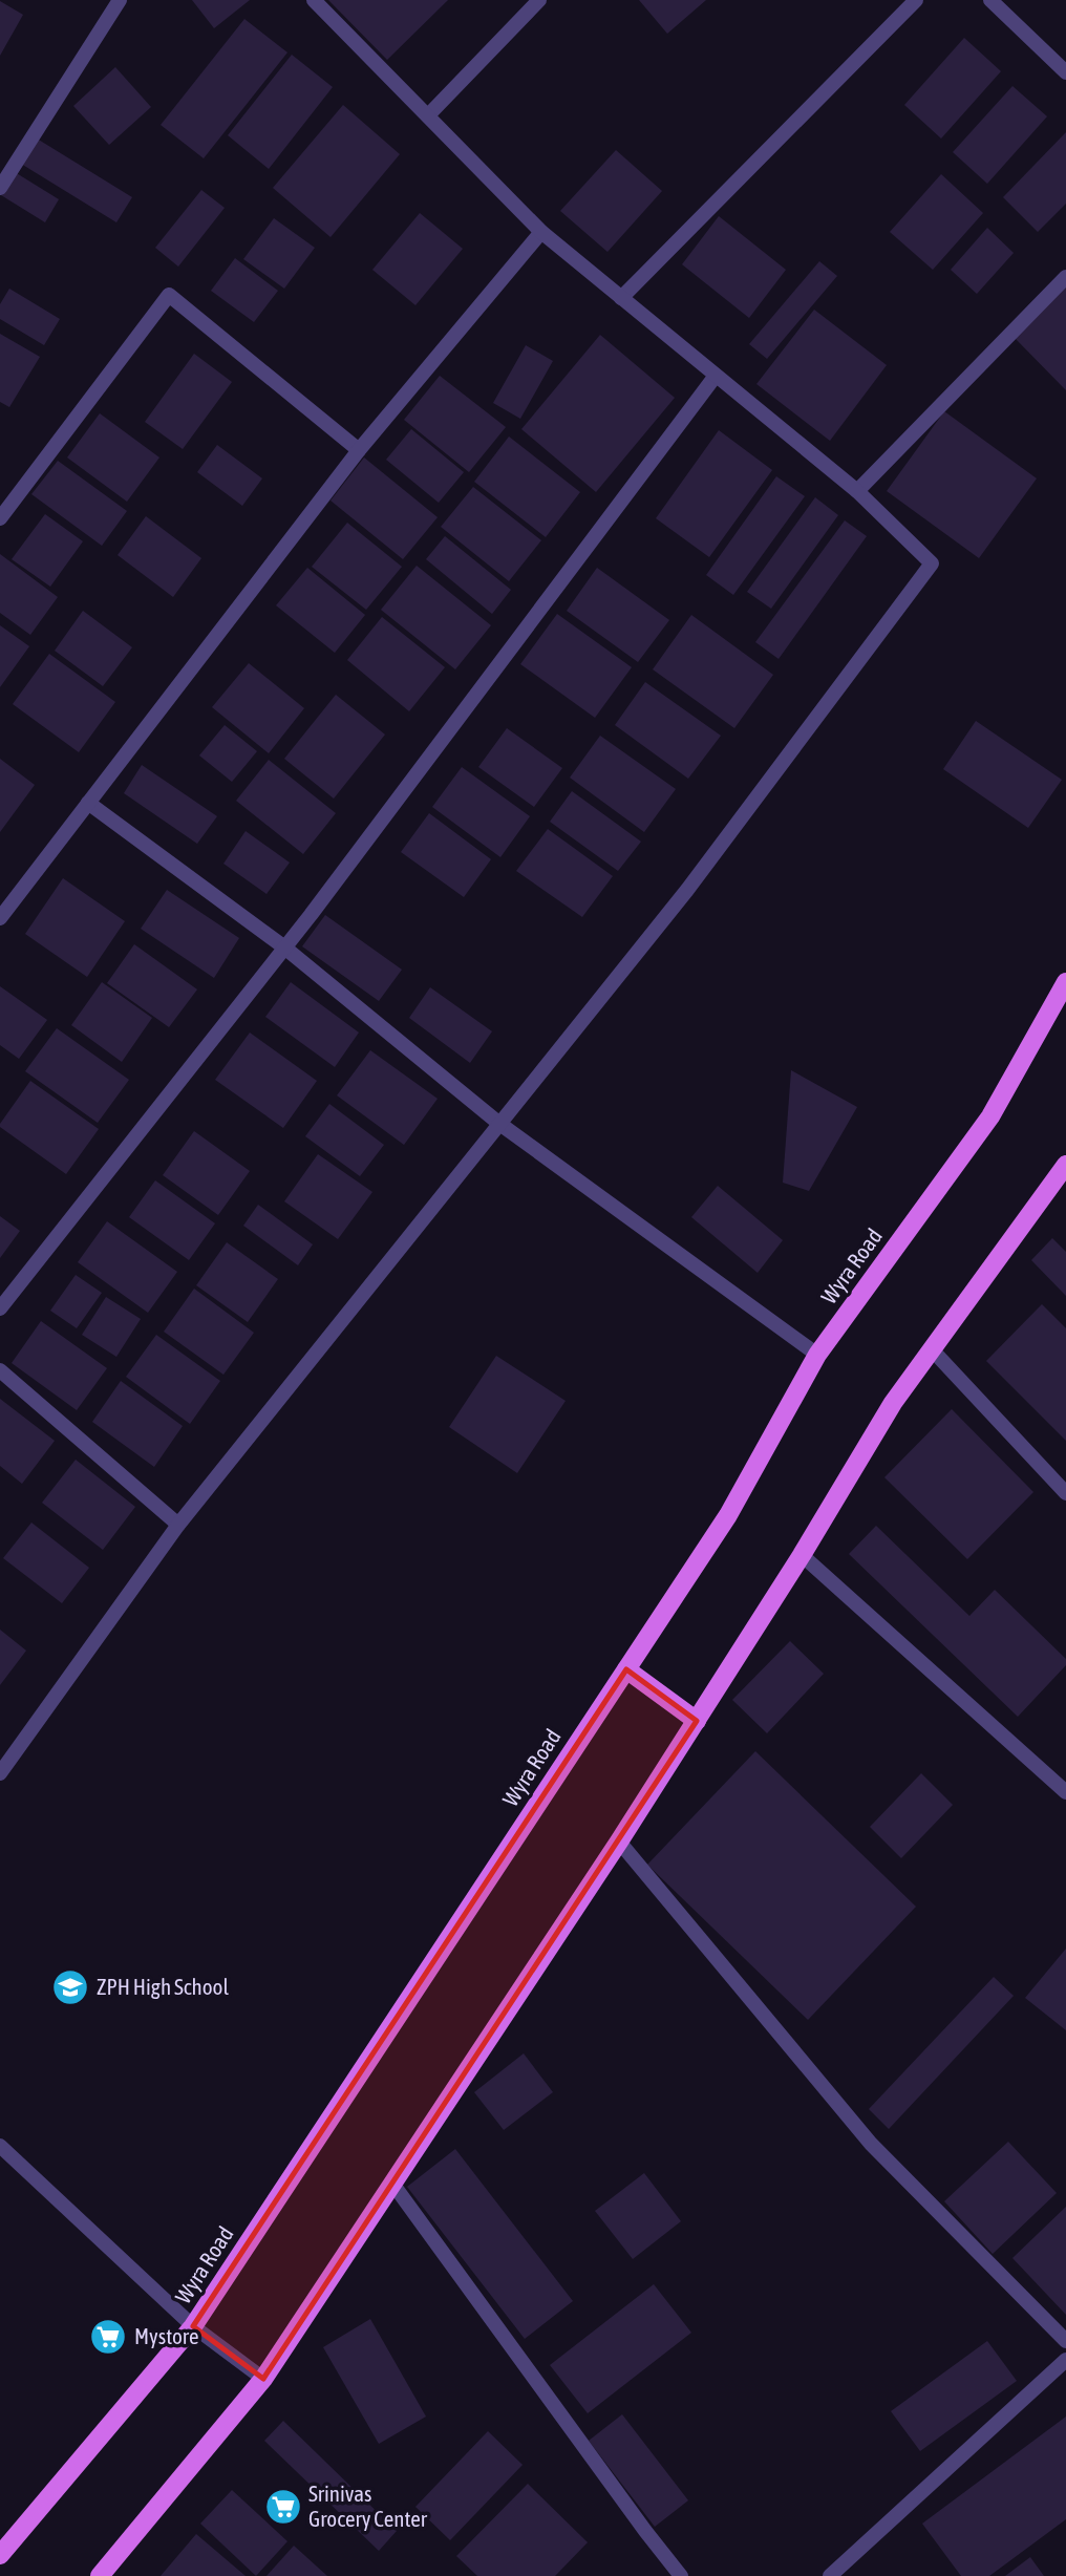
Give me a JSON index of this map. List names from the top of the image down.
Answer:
{
  "streets": {
    "main road": ["Wyra Road"]
  },
  "places": {
    "school or university": ["ZPH High School"],
    "supermarket": ["Mystore", "Srinivas Grocery Center"]
  }
}
